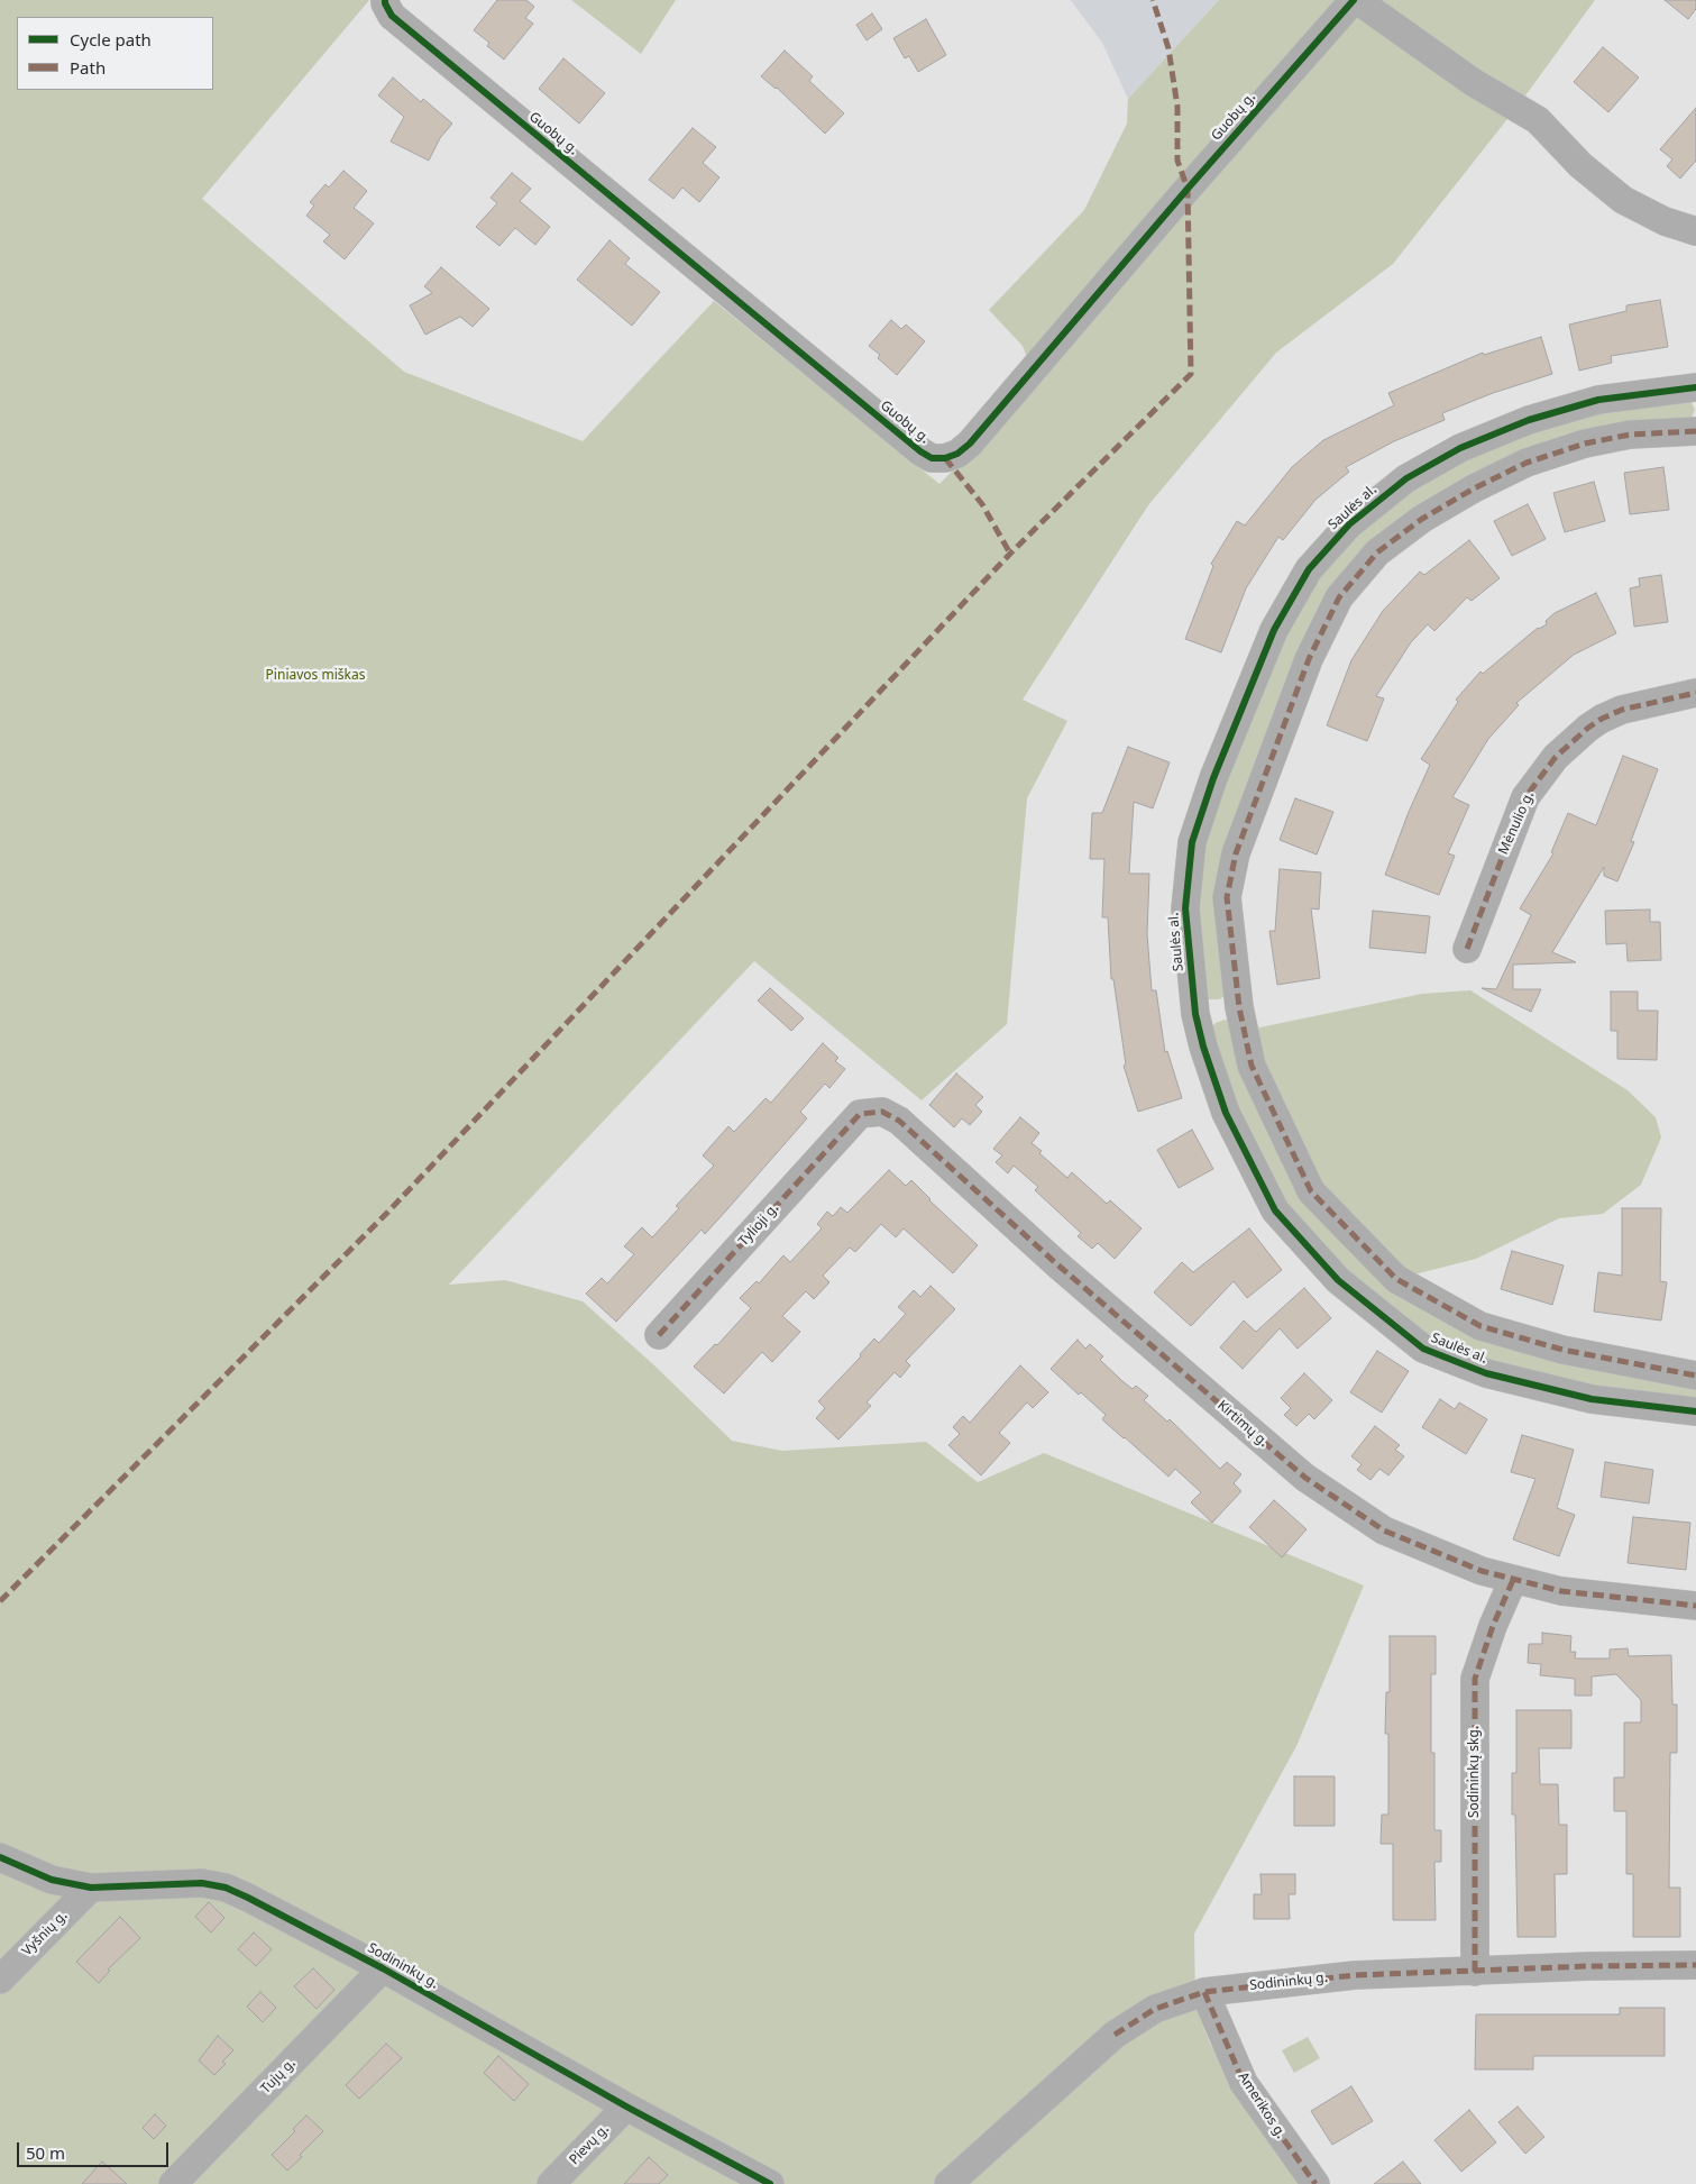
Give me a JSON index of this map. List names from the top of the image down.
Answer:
{
  "streets": {
    "street": [
      "Guobų g.",
      "Saulės al.",
      "Mėnulio g.",
      "Tylioji g.",
      "Kirtimų g.",
      "Sodininkų skg.",
      "Vyšnių g.",
      "Sodininkų g.",
      "Tujų g.",
      "Amerikos g.",
      "Pievų g."
    ]
  },
  "crossings": [
    ["Tylioji g.", "Kirtimų g."],
    ["Kirtimų g.", "Sodininkų skg."],
    ["Sodininkų skg.", "Sodininkų g."],
    ["Vyšnių g.", "Sodininkų g."],
    ["Sodininkų g.", "Tujų g."],
    ["Sodininkų g.", "Amerikos g."],
    ["Sodininkų g.", "Pievų g."]
  ],
  "parks": ["Piniavos miškas"],
  "legend": ["Cycle path", "Path"],
  "scale_bar": "50 m"
}
